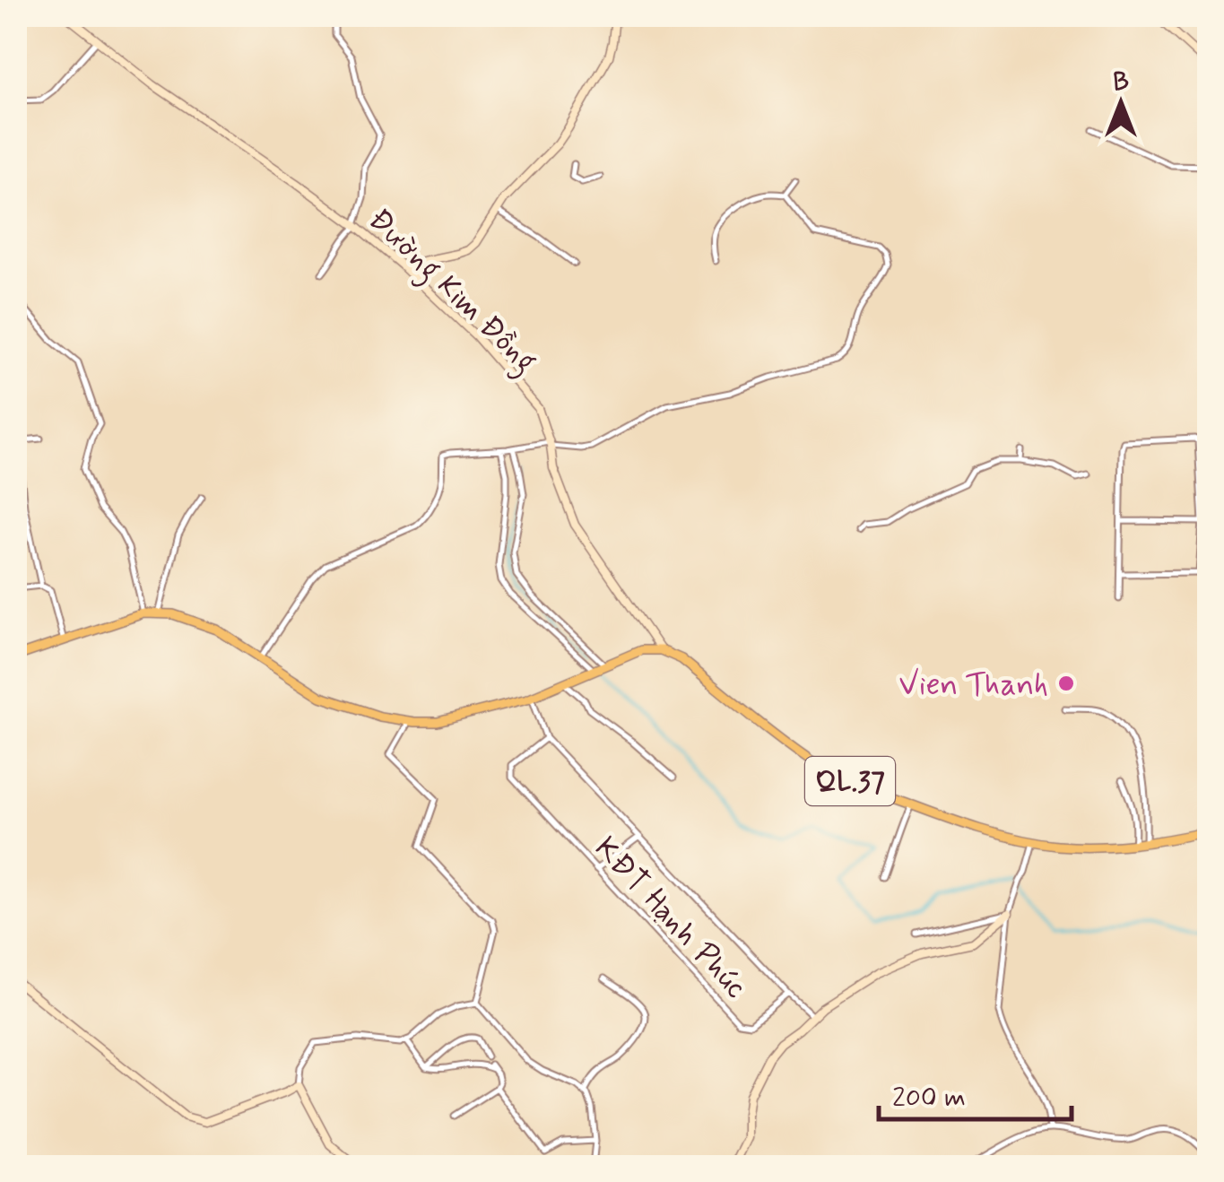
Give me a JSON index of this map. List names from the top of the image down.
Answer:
{
  "streets": {
    "main road": ["QL.37"],
    "street": ["Đường Kim Đồng", "KĐT Hạnh Phúc"]
  },
  "crossings": [
    ["Đường Kim Đồng", "QL.37"]
  ],
  "places": ["Vien Thanh"],
  "scale_bar": "200 m",
  "north": "top"
}
